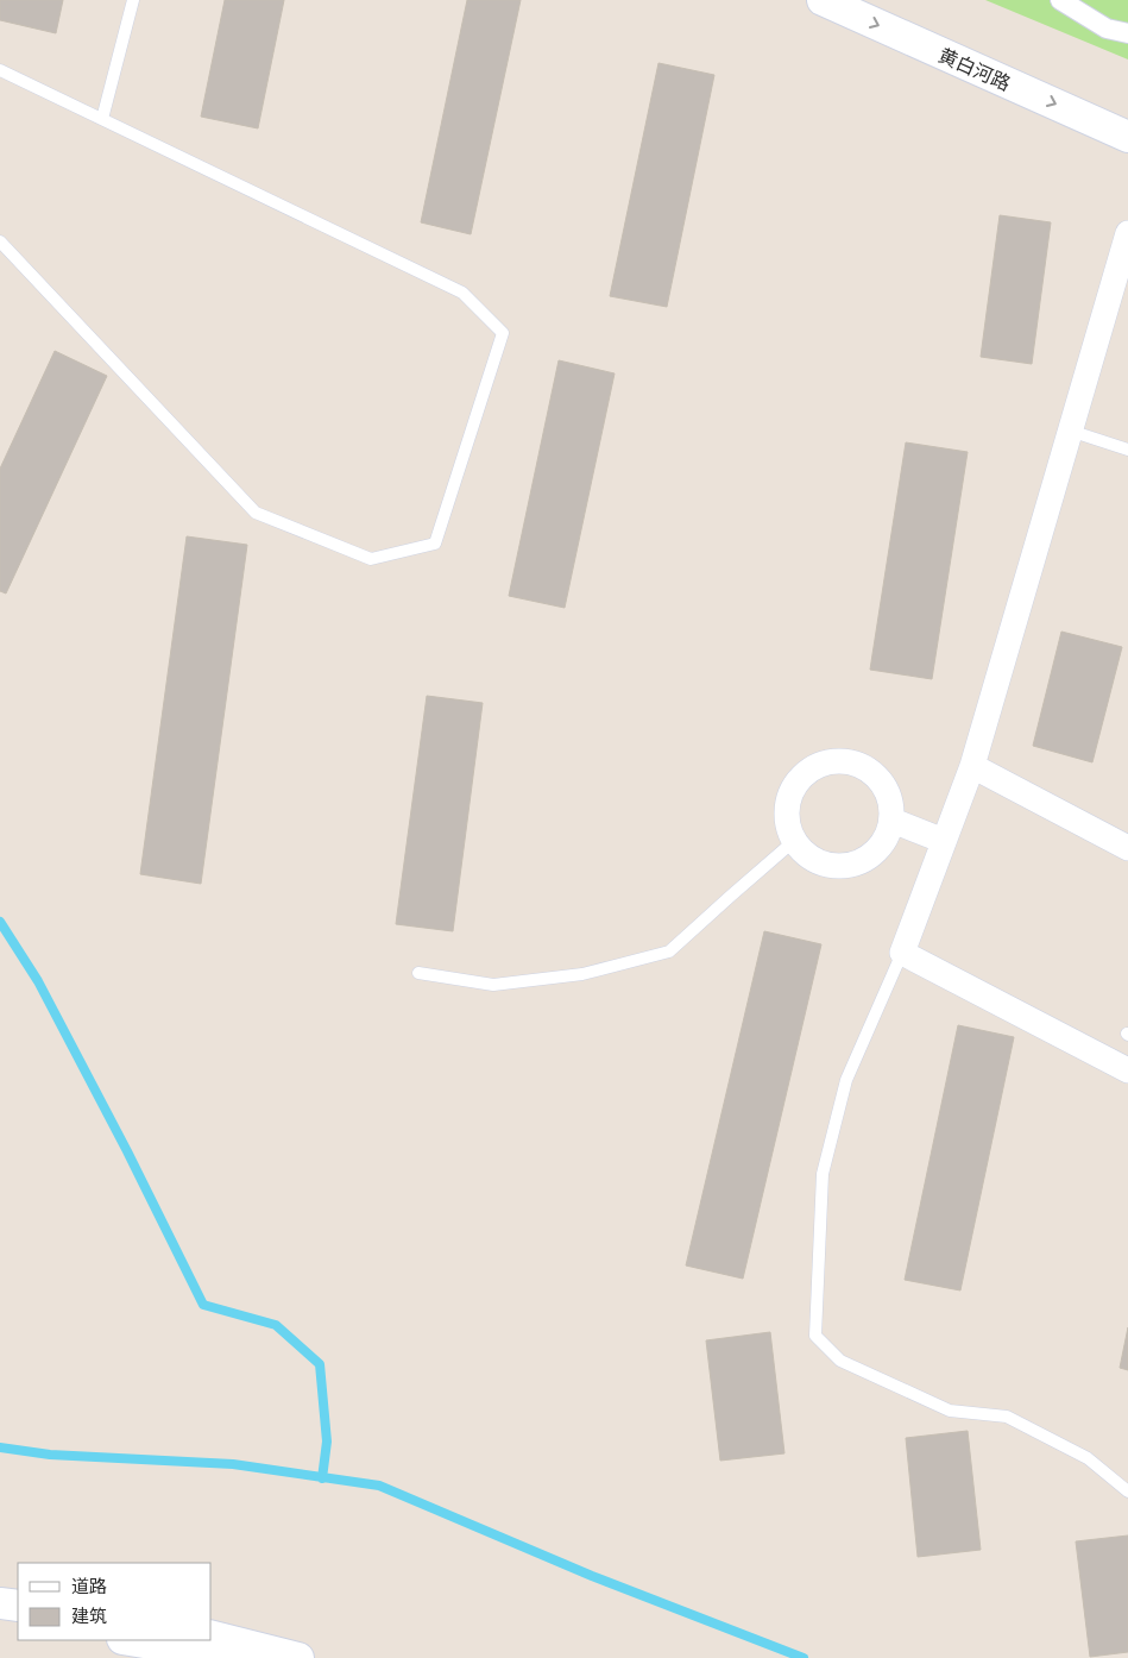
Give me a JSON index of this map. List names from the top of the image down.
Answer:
{
  "streets": {
    "street": ["黄白河路"]
  },
  "legend": ["道路", "建筑"]
}
